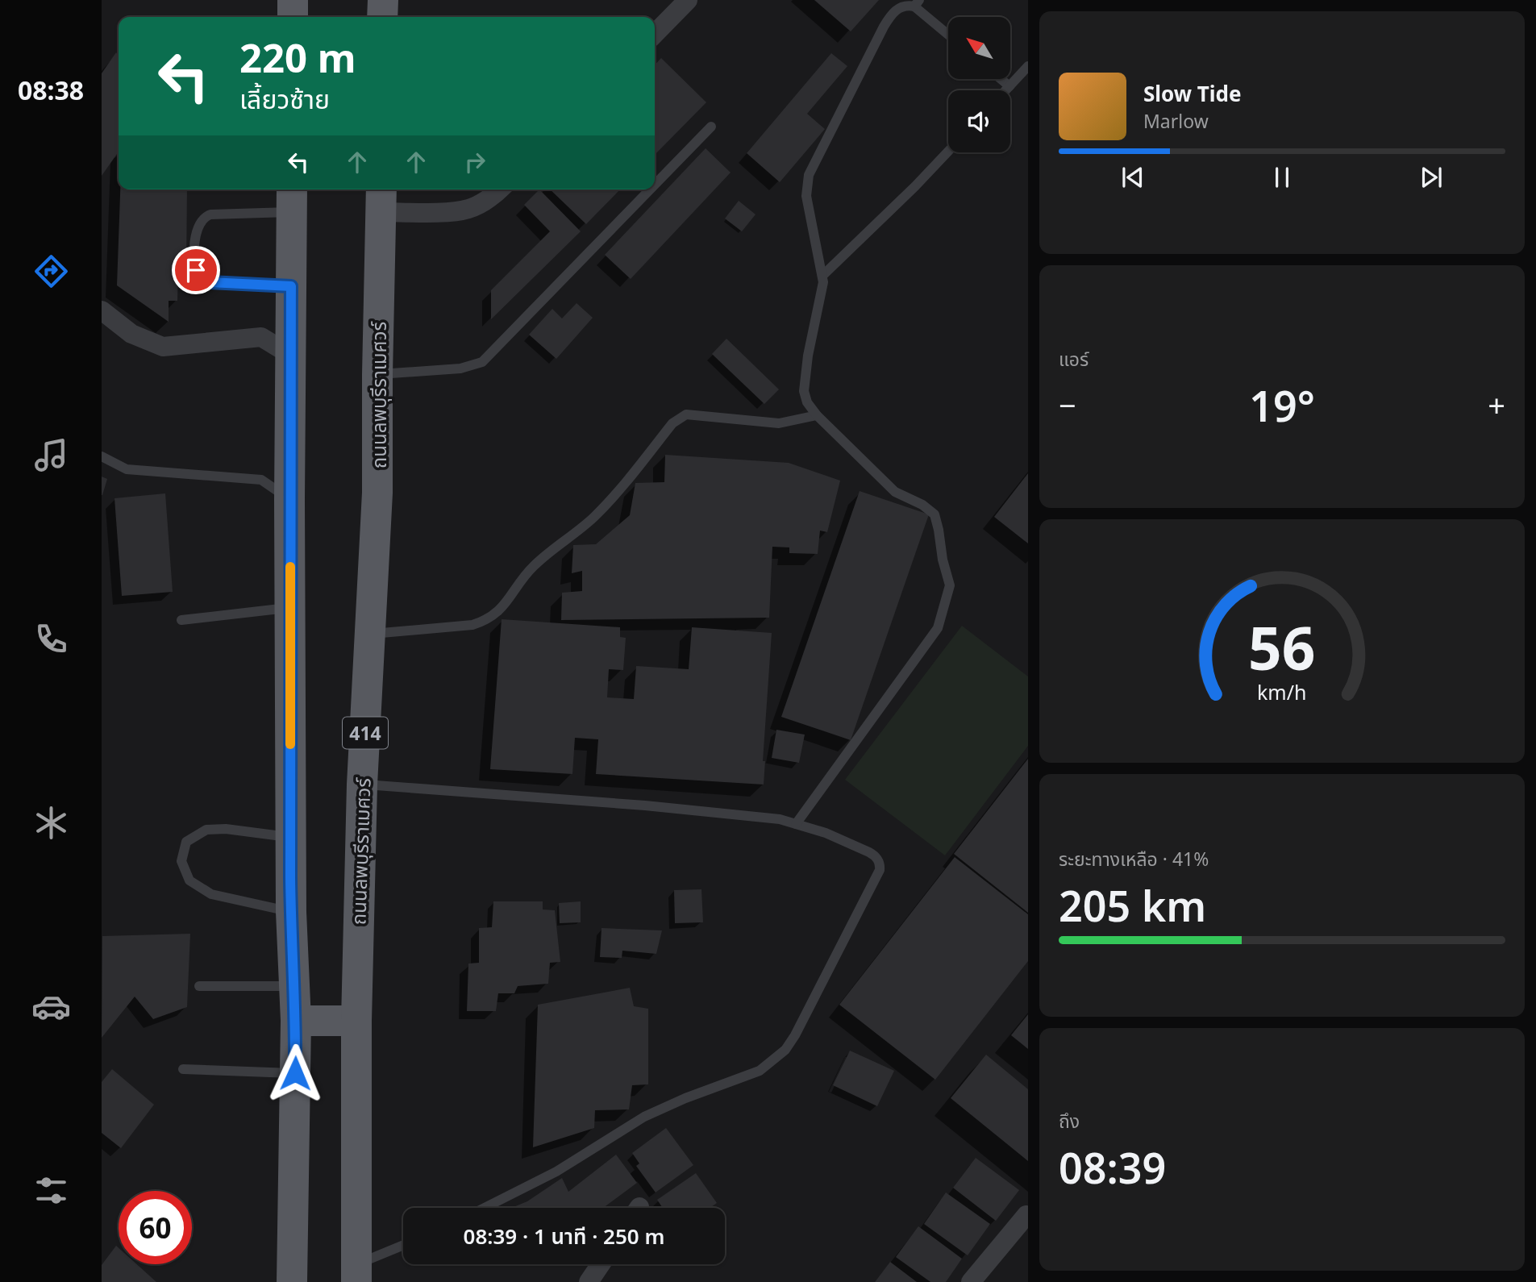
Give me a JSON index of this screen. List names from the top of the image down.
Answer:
{
  "streets": {
    "main road": ["ถนนลพบุรีราเมศวร์", "414"]
  },
  "north": "top left",
  "page": {
    "tabs": "08:38",
    "turn": ["220 m", "เลี้ยวซ้าย"],
    "song": ["Slow Tide", "Marlow"],
    "tile": [
      "แอร์",
      ["ระยะทางเหลือ · 41%", "205 km"],
      ["ถึง", "08:39"]
    ],
    "heat": ["−", "19°", "+"],
    "limit": "60",
    "trip": "08:39 · 1 นาที · 250 m",
    "gauge": ["56", "km/h"]
  }
}
